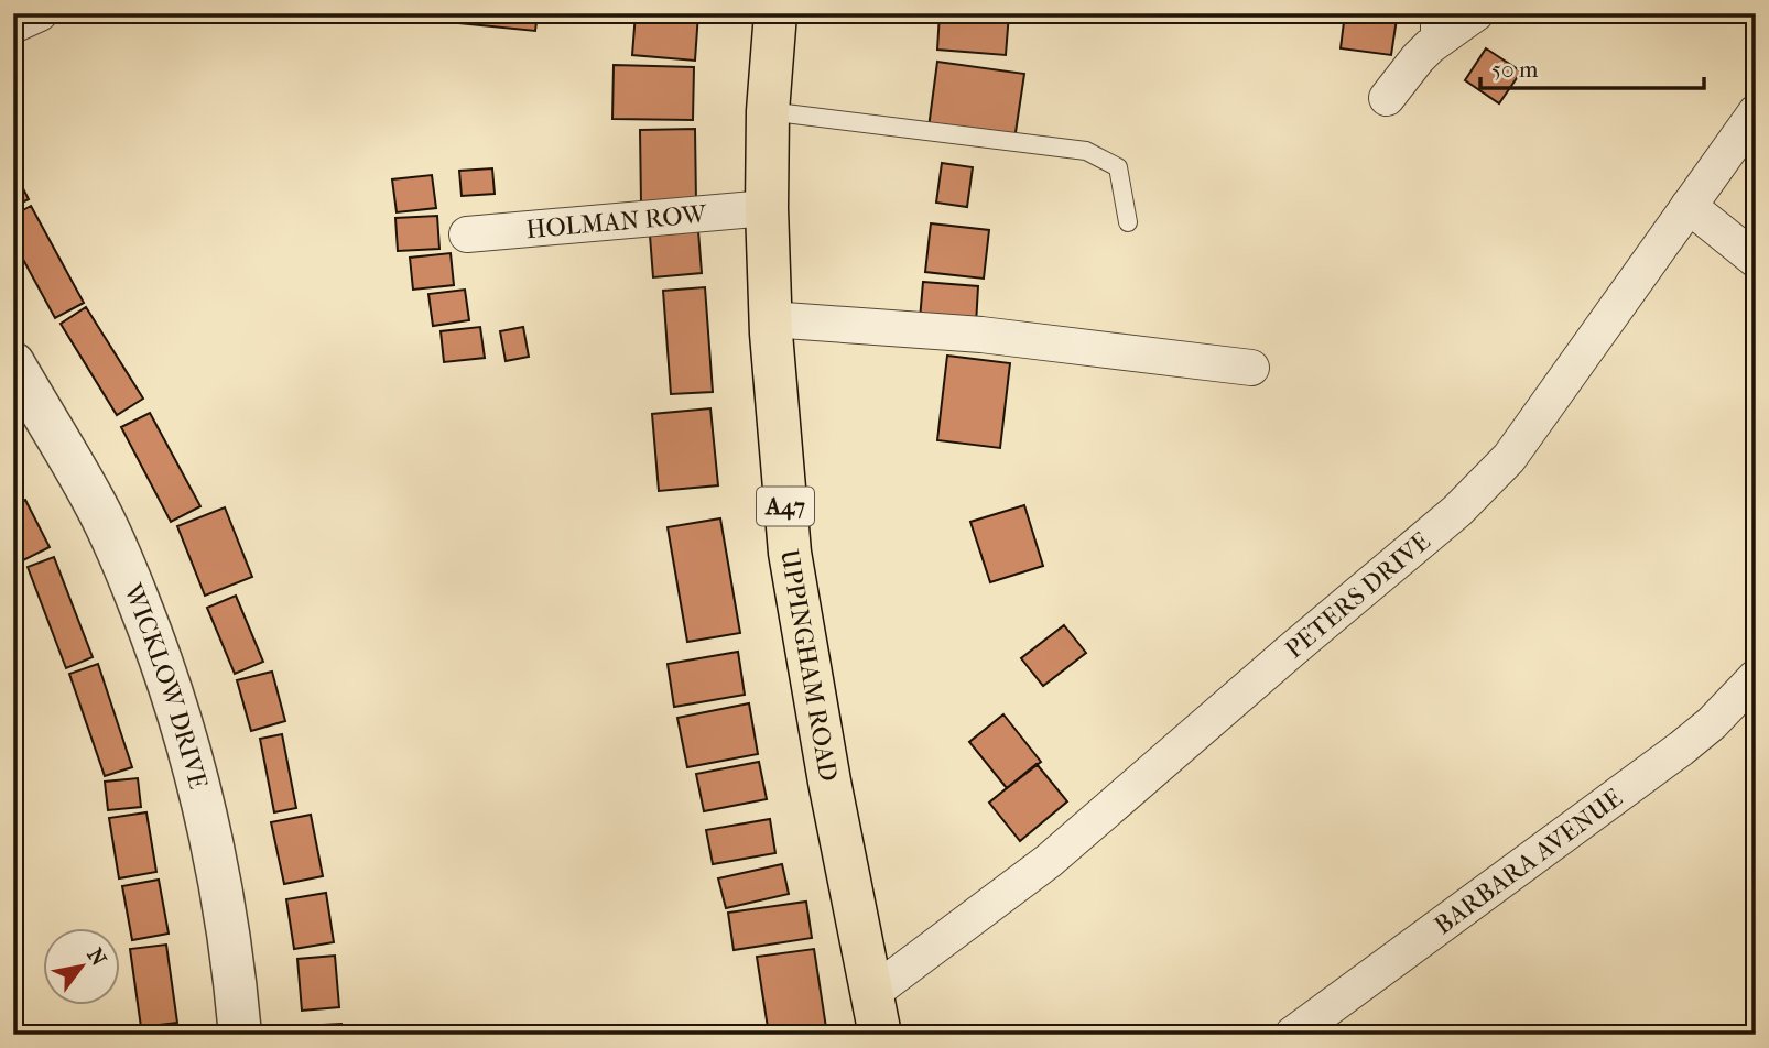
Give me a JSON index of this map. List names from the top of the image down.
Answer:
{
  "streets": {
    "highway": ["A47", "UPPINGHAM ROAD"],
    "street": [
      "HOLMAN ROW",
      "PETERS DRIVE",
      "WICKLOW DRIVE",
      "BARBARA AVENUE"
    ]
  },
  "crossings": [
    ["HOLMAN ROW", "UPPINGHAM ROAD"],
    ["PETERS DRIVE", "UPPINGHAM ROAD"]
  ],
  "scale_bar": "50 m",
  "north": "top right"
}
